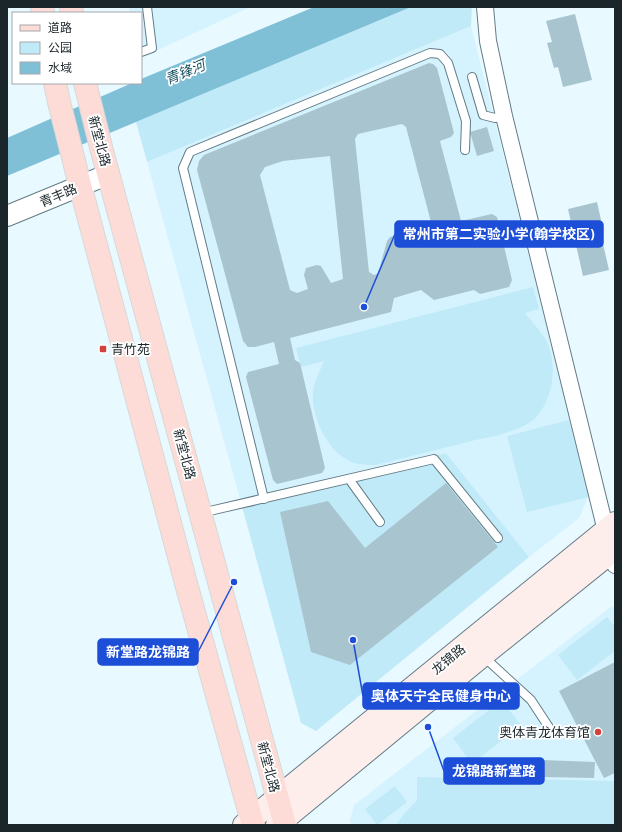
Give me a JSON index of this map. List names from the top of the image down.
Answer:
{
  "streets": {
    "main road": ["新堂北路", "龙锦路"],
    "street": ["青丰路"]
  },
  "crossings": [
    ["新堂北路", "青丰路"],
    ["新堂北路", "龙锦路"]
  ],
  "water": ["青锋河"],
  "places": {
    "other": [
      "常州市第二实验小学(翰学校区)",
      "新堂路龙锦路",
      "奥体天宁全民健身中心",
      "龙锦路新堂路",
      "奥体青龙体育馆"
    ],
    "transit": ["青竹苑"]
  },
  "legend": ["道路", "公园", "水域"]
}
